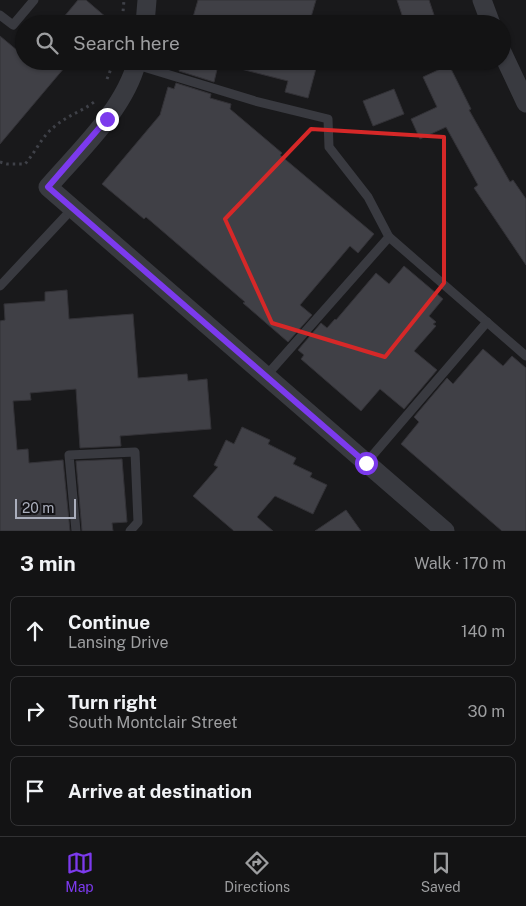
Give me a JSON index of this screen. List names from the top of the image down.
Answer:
{
  "scale_bar": "20 m",
  "page": {
    "search": "Search here",
    "scale": "20 m",
    "heading": ["3 min", "Walk · 170 m"],
    "list": [
      ["Continue", "Lansing Drive", "140 m"],
      ["Turn right", "South Montclair Street", "30 m"],
      "Arrive at destination"
    ],
    "nav": ["Map", "Directions", "Saved"]
  }
}
